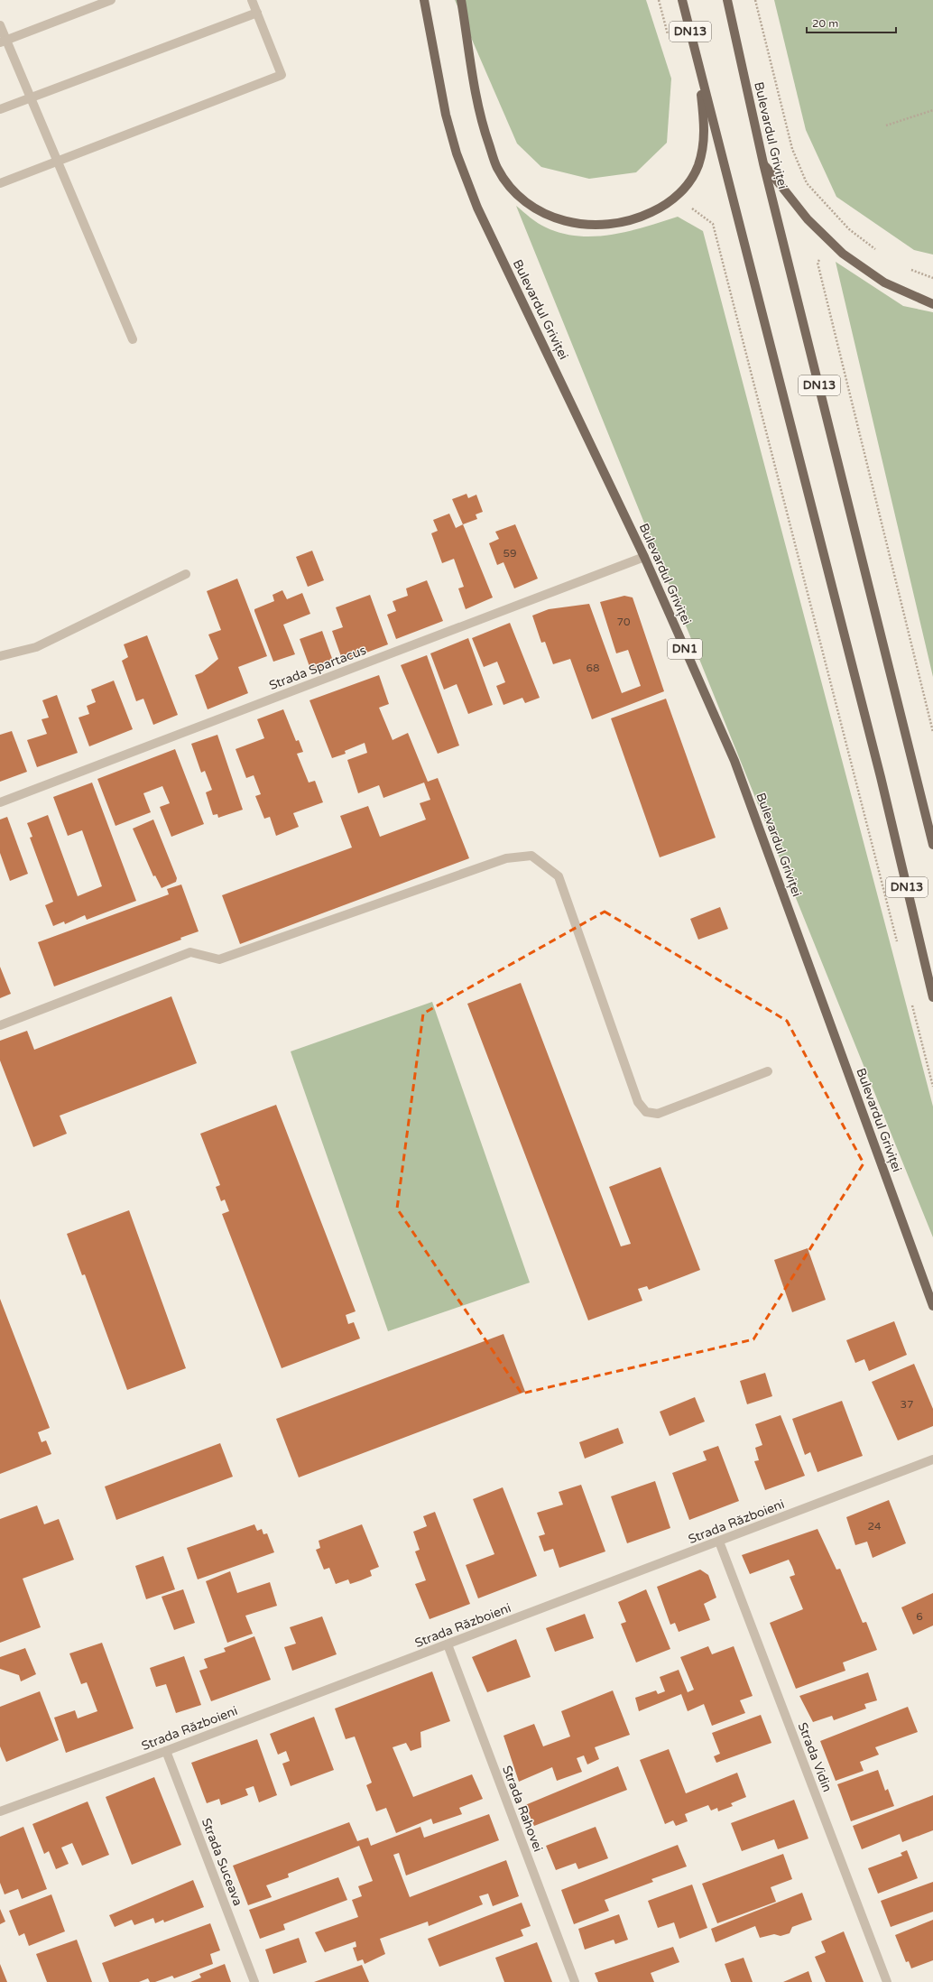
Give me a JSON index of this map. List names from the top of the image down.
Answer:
{
  "streets": {
    "main road": ["DN13", "Bulevardul Griviței", "DN1"],
    "street": [
      "Strada Spartacus",
      "Strada Războieni",
      "Strada Vidin",
      "Strada Rahovei",
      "Strada Suceava"
    ]
  },
  "crossings": [
    ["Bulevardul Griviței", "Strada Spartacus"],
    ["Strada Războieni", "Strada Vidin"],
    ["Strada Războieni", "Strada Rahovei"],
    ["Strada Războieni", "Strada Suceava"]
  ],
  "house_numbers": [
    "59",
    "70",
    "68",
    "37",
    "24",
    "6"
  ],
  "scale_bar": "20 m"
}
